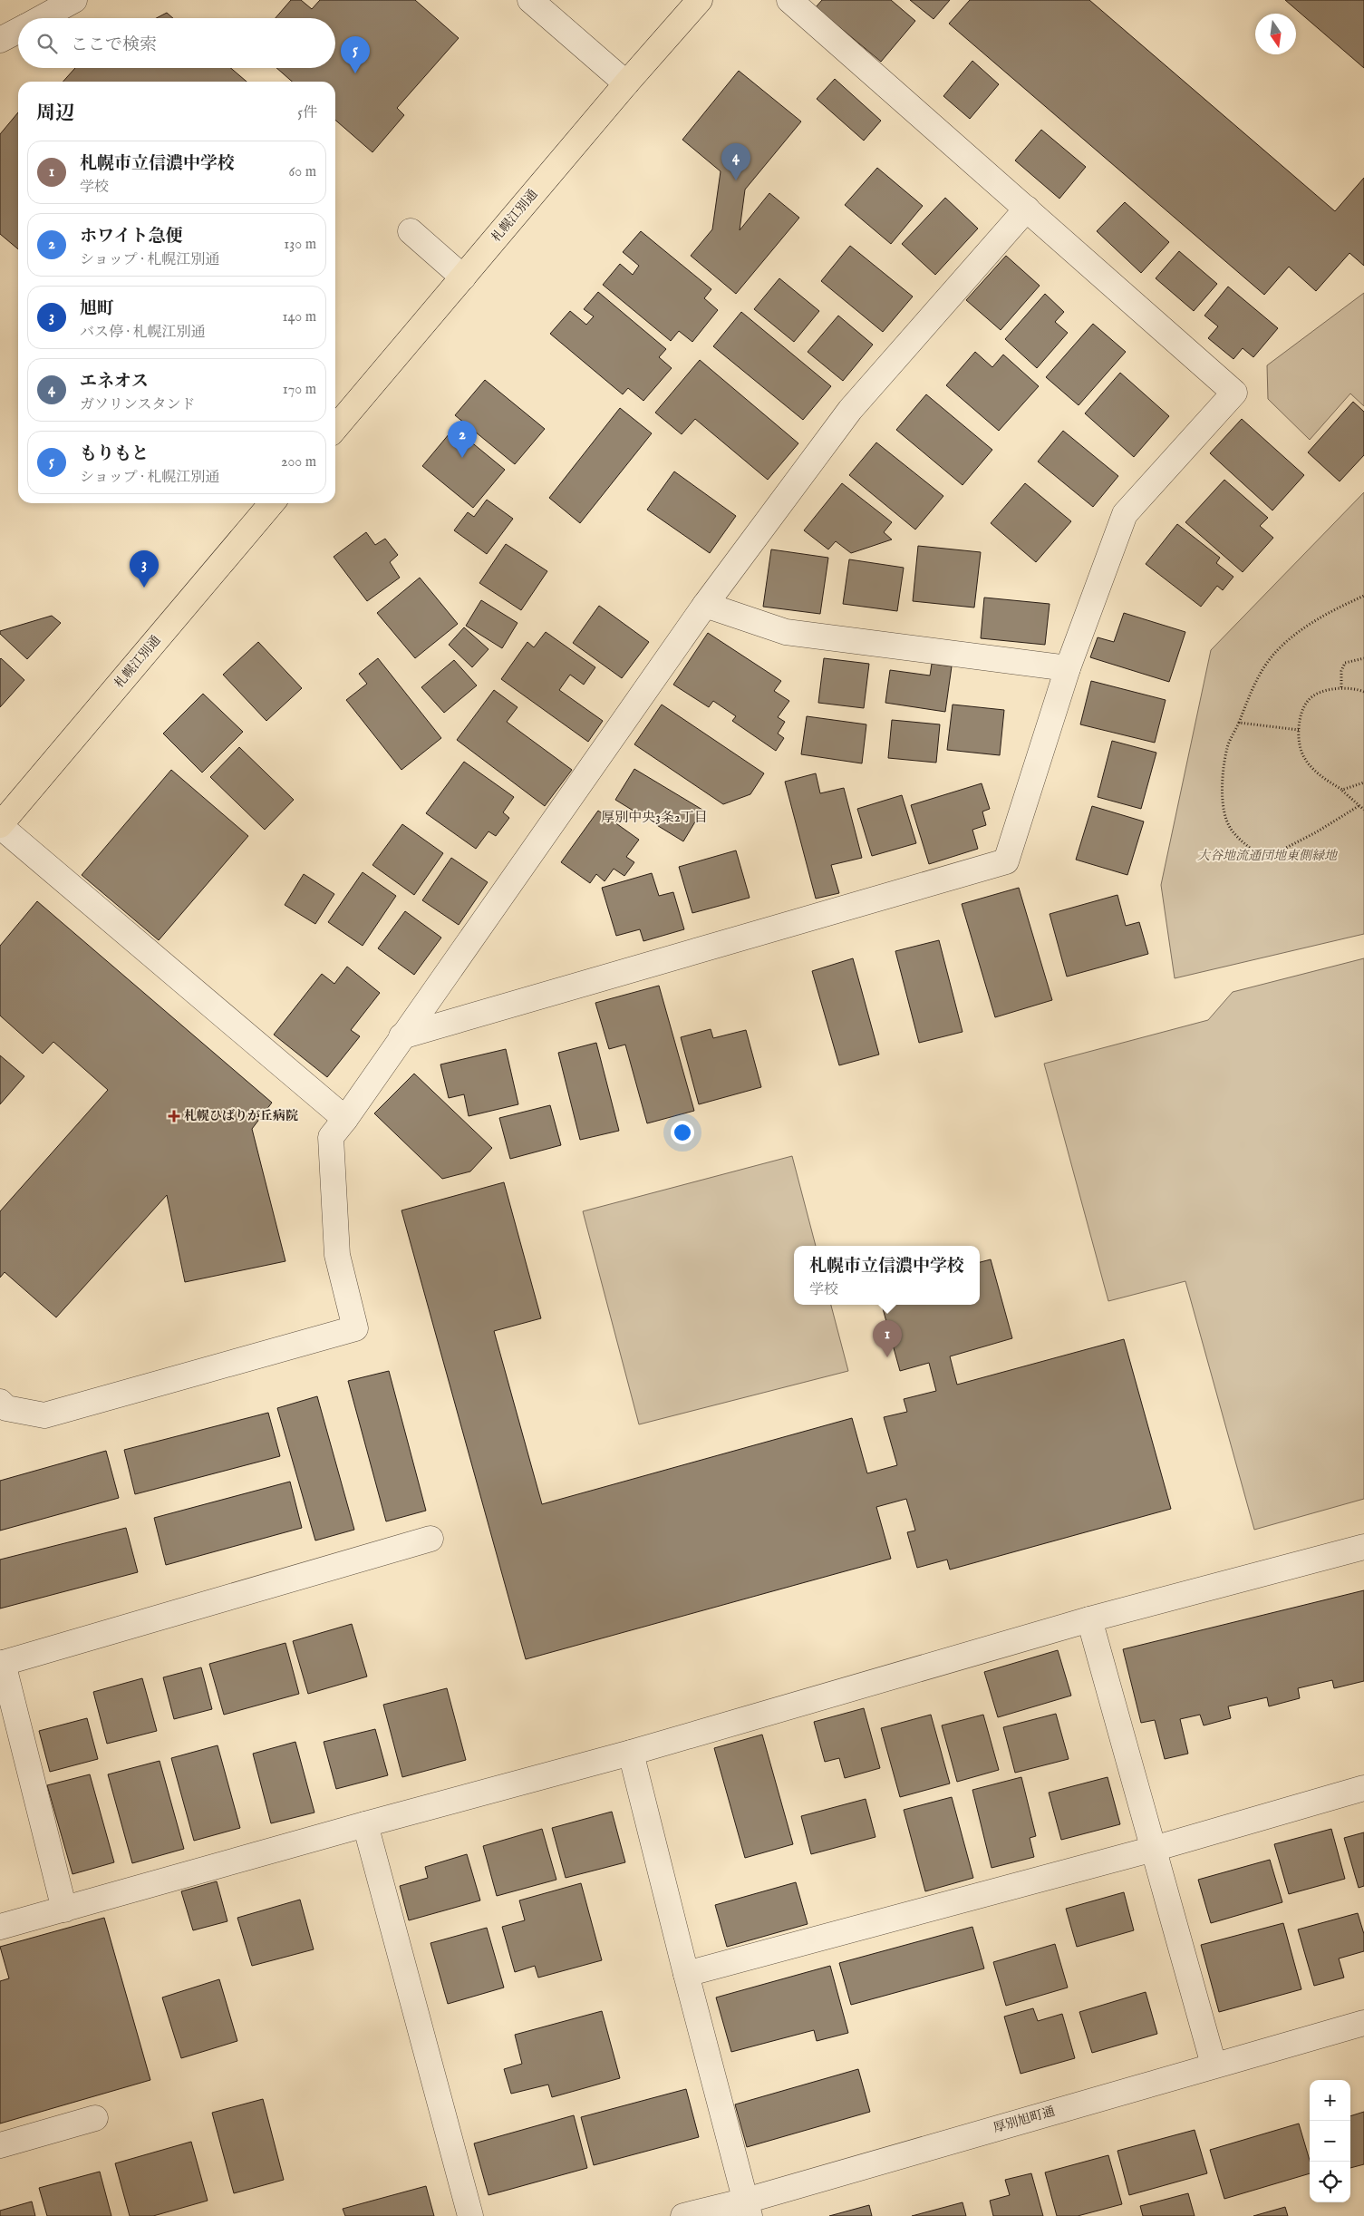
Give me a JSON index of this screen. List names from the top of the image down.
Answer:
{
  "streets": {
    "highway": ["札幌江別通"],
    "street": ["厚別旭町通"]
  },
  "districts": ["厚別中央3条2丁目"],
  "parks": ["大谷地流通団地東側緑地"],
  "places": {
    "health": ["札幌ひばりが丘病院"]
  },
  "north": "bottom",
  "page": {
    "search": "ここで検索",
    "pins": [
      "5",
      "4",
      "2",
      "3",
      "1"
    ],
    "heading": ["周辺", "5件"],
    "list": [
      {
        "mark": "1",
        "name": "札幌市立信濃中学校",
        "note": "学校",
        "value": "60 m"
      },
      {
        "mark": "2",
        "name": "ホワイト急便",
        "note": "ショップ · 札幌江別通",
        "value": "130 m"
      },
      {
        "mark": "3",
        "name": "旭町",
        "note": "バス停 · 札幌江別通",
        "value": "140 m"
      },
      {
        "mark": "4",
        "name": "エネオス",
        "note": "ガソリンスタンド",
        "value": "170 m"
      },
      {
        "mark": "5",
        "name": "もりもと",
        "note": "ショップ · 札幌江別通",
        "value": "200 m"
      }
    ],
    "popup": ["札幌市立信濃中学校", "学校"],
    "map_buttons": ["+", "−"]
  }
}
